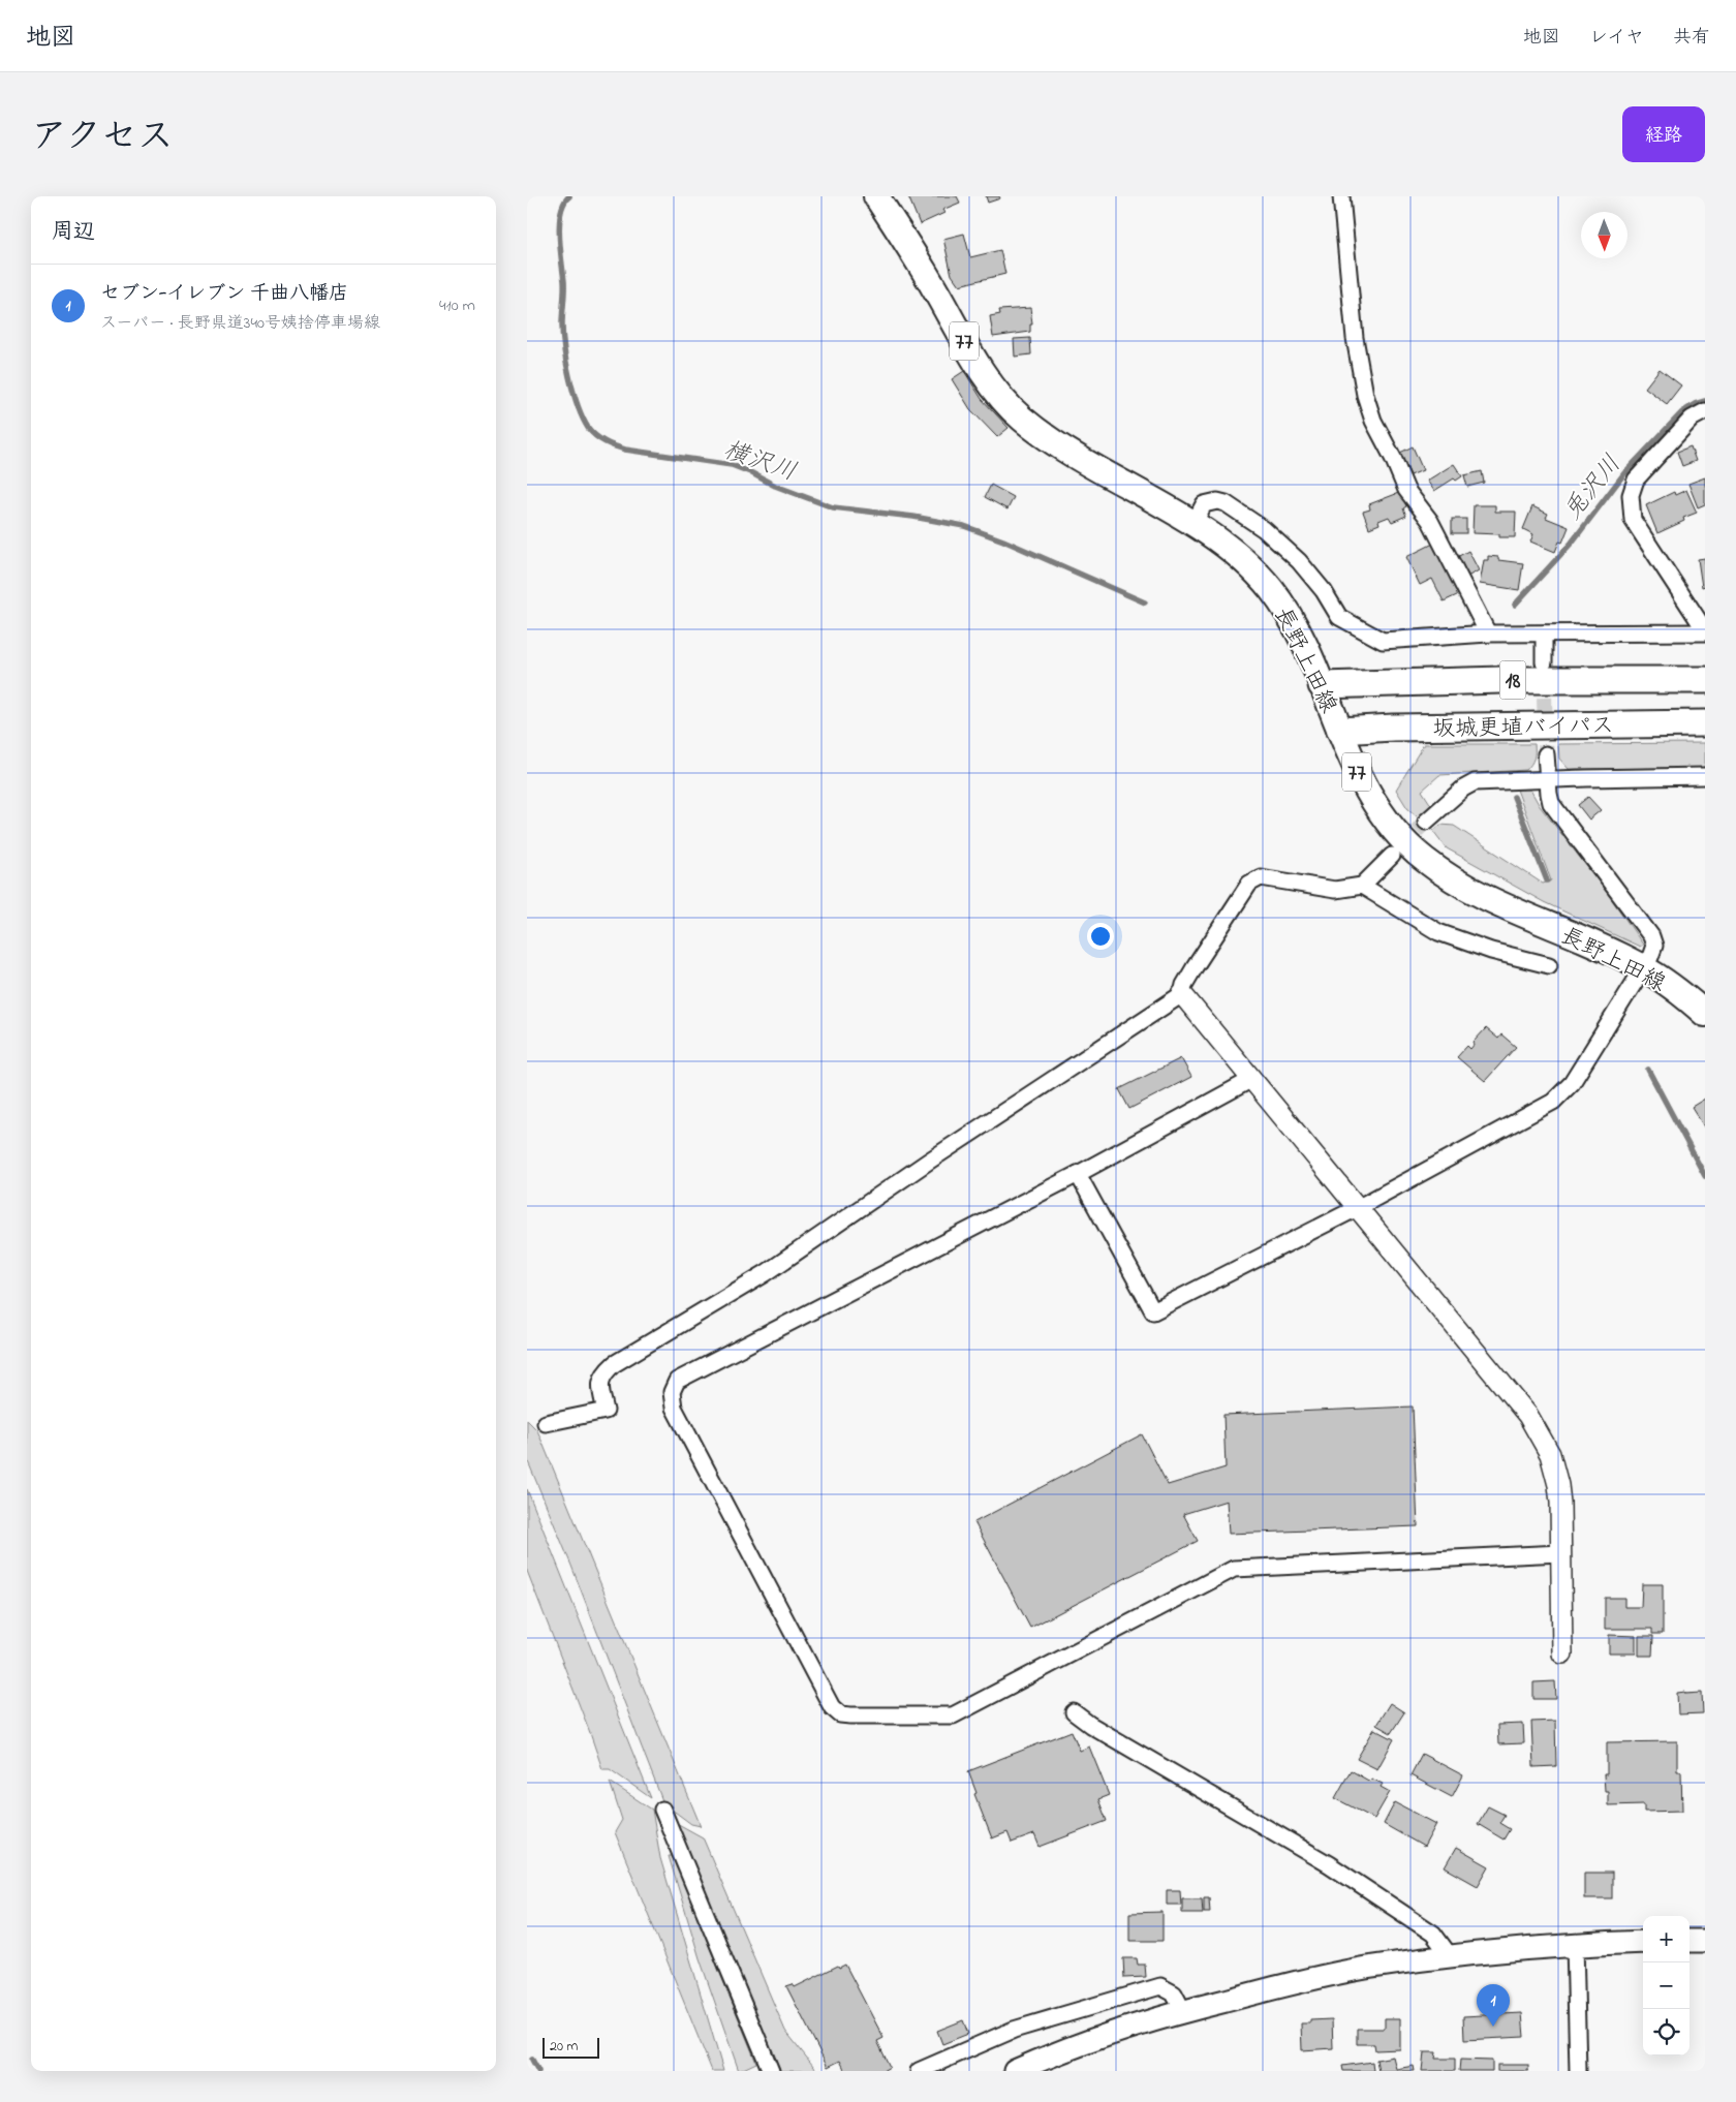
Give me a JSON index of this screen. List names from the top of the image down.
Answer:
{
  "streets": {
    "highway": ["18", "坂城更埴バイパス"],
    "main road": ["77", "長野上田線"]
  },
  "crossings": [
    ["長野上田線", "坂城更埴バイパス"]
  ],
  "water": ["横沢川", "兎沢川"],
  "scale_bar": "20 m",
  "north": "bottom",
  "page": {
    "header": "地図",
    "nav": ["地図", "レイヤ", "共有"],
    "title": "アクセス",
    "buttons": "経路",
    "heading": "周辺",
    "list": [
      {
        "mark": "1",
        "name": "セブン-イレブン 千曲八幡店",
        "note": "スーパー · 長野県道340号姨捨停車場線",
        "value": "410 m"
      }
    ],
    "map_buttons": ["+", "−"],
    "pins": "1",
    "scale": "20 m"
  }
}
